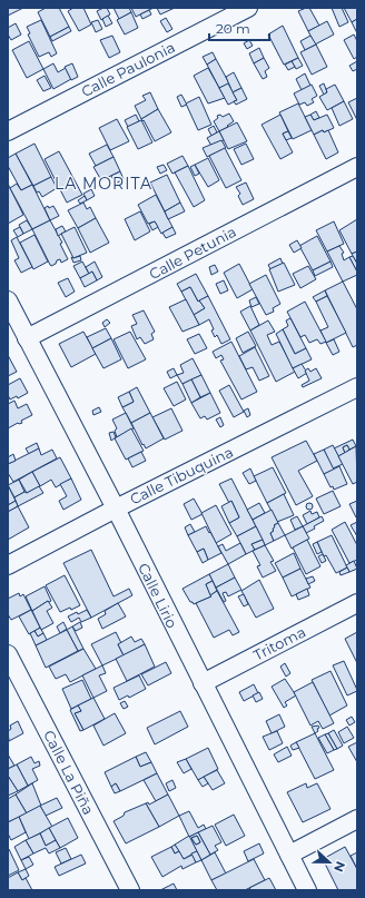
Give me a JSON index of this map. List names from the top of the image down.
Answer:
{
  "streets": {
    "street": [
      "Calle Paulonia",
      "Calle Petunia",
      "Calle Tibuquina",
      "Calle Lirio",
      "Tritoma",
      "Calle La Piña"
    ]
  },
  "crossings": [
    ["Calle Petunia", "Calle Lirio"],
    ["Calle Tibuquina", "Calle Lirio"],
    ["Calle Lirio", "Tritoma"]
  ],
  "districts": ["LA MORITA"],
  "scale_bar": "20 m",
  "north": "right"
}
